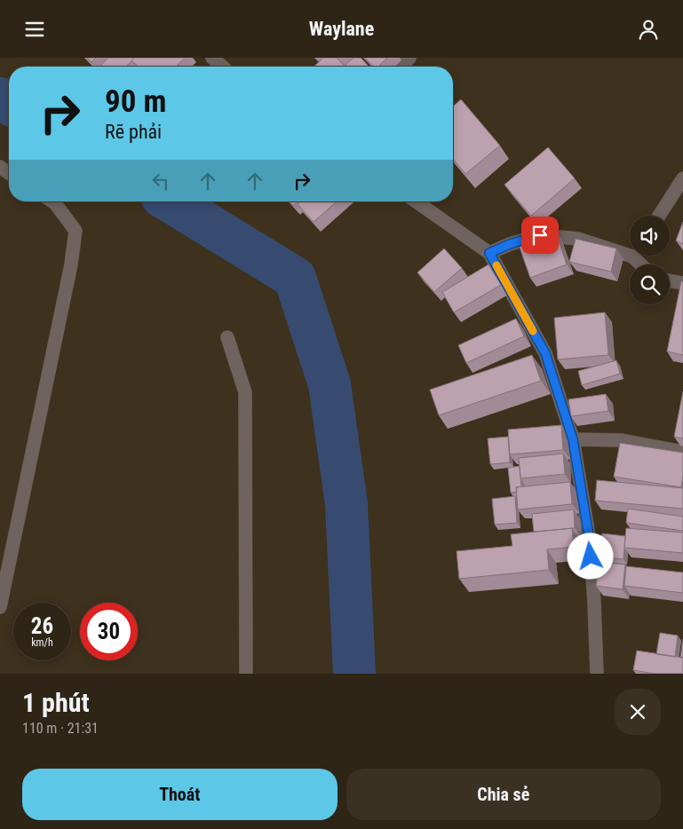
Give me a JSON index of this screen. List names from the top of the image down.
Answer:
{
  "page": {
    "header": "Waylane",
    "turn": ["90 m", "Rẽ phải"],
    "speed": "26 km/h",
    "limit": "30",
    "heading": ["1 phút", "110 m · 21:31"],
    "buttons": ["Thoát", "Chia sẻ"]
  }
}
